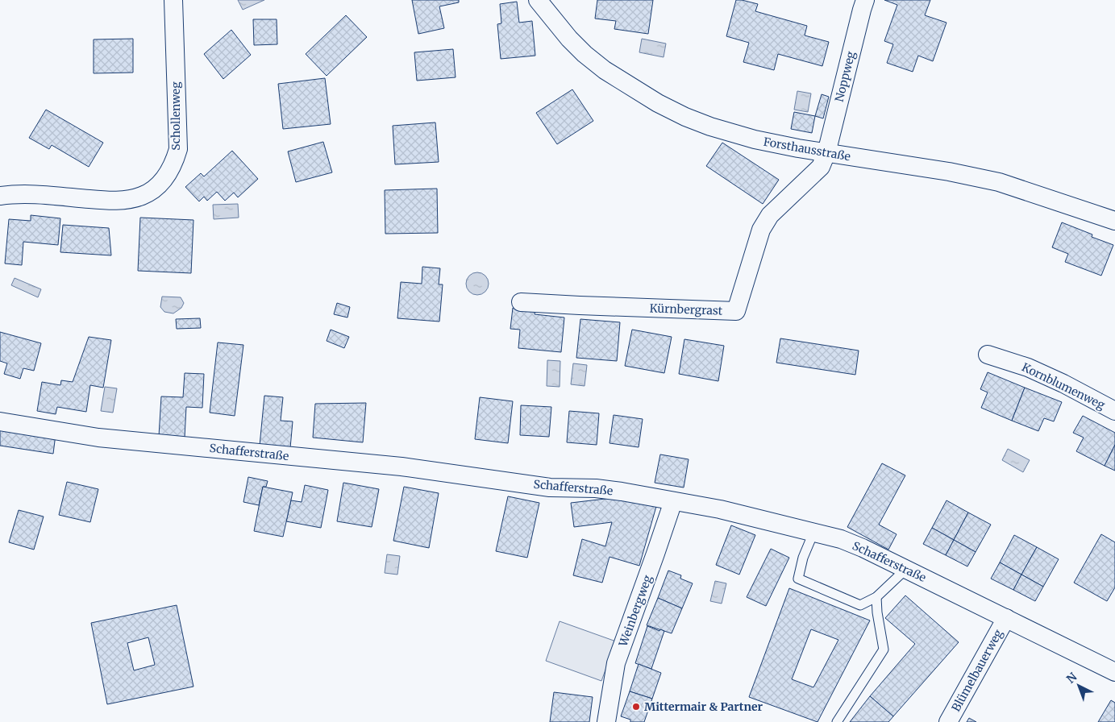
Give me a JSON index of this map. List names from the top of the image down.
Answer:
{
  "streets": {
    "street": [
      "Noppweg",
      "Schollenweg",
      "Forsthausstraße",
      "Kürnbergrast",
      "Kornblumenweg",
      "Schafferstraße",
      "Weinbergweg",
      "Blümelbauerweg"
    ]
  },
  "crossings": [
    ["Noppweg", "Forsthausstraße"],
    ["Noppweg", "Kürnbergrast"],
    ["Forsthausstraße", "Kürnbergrast"],
    ["Schafferstraße", "Weinbergweg"],
    ["Schafferstraße", "Blümelbauerweg"]
  ],
  "places": ["Mittermair & Partner"],
  "north": "top left"
}
